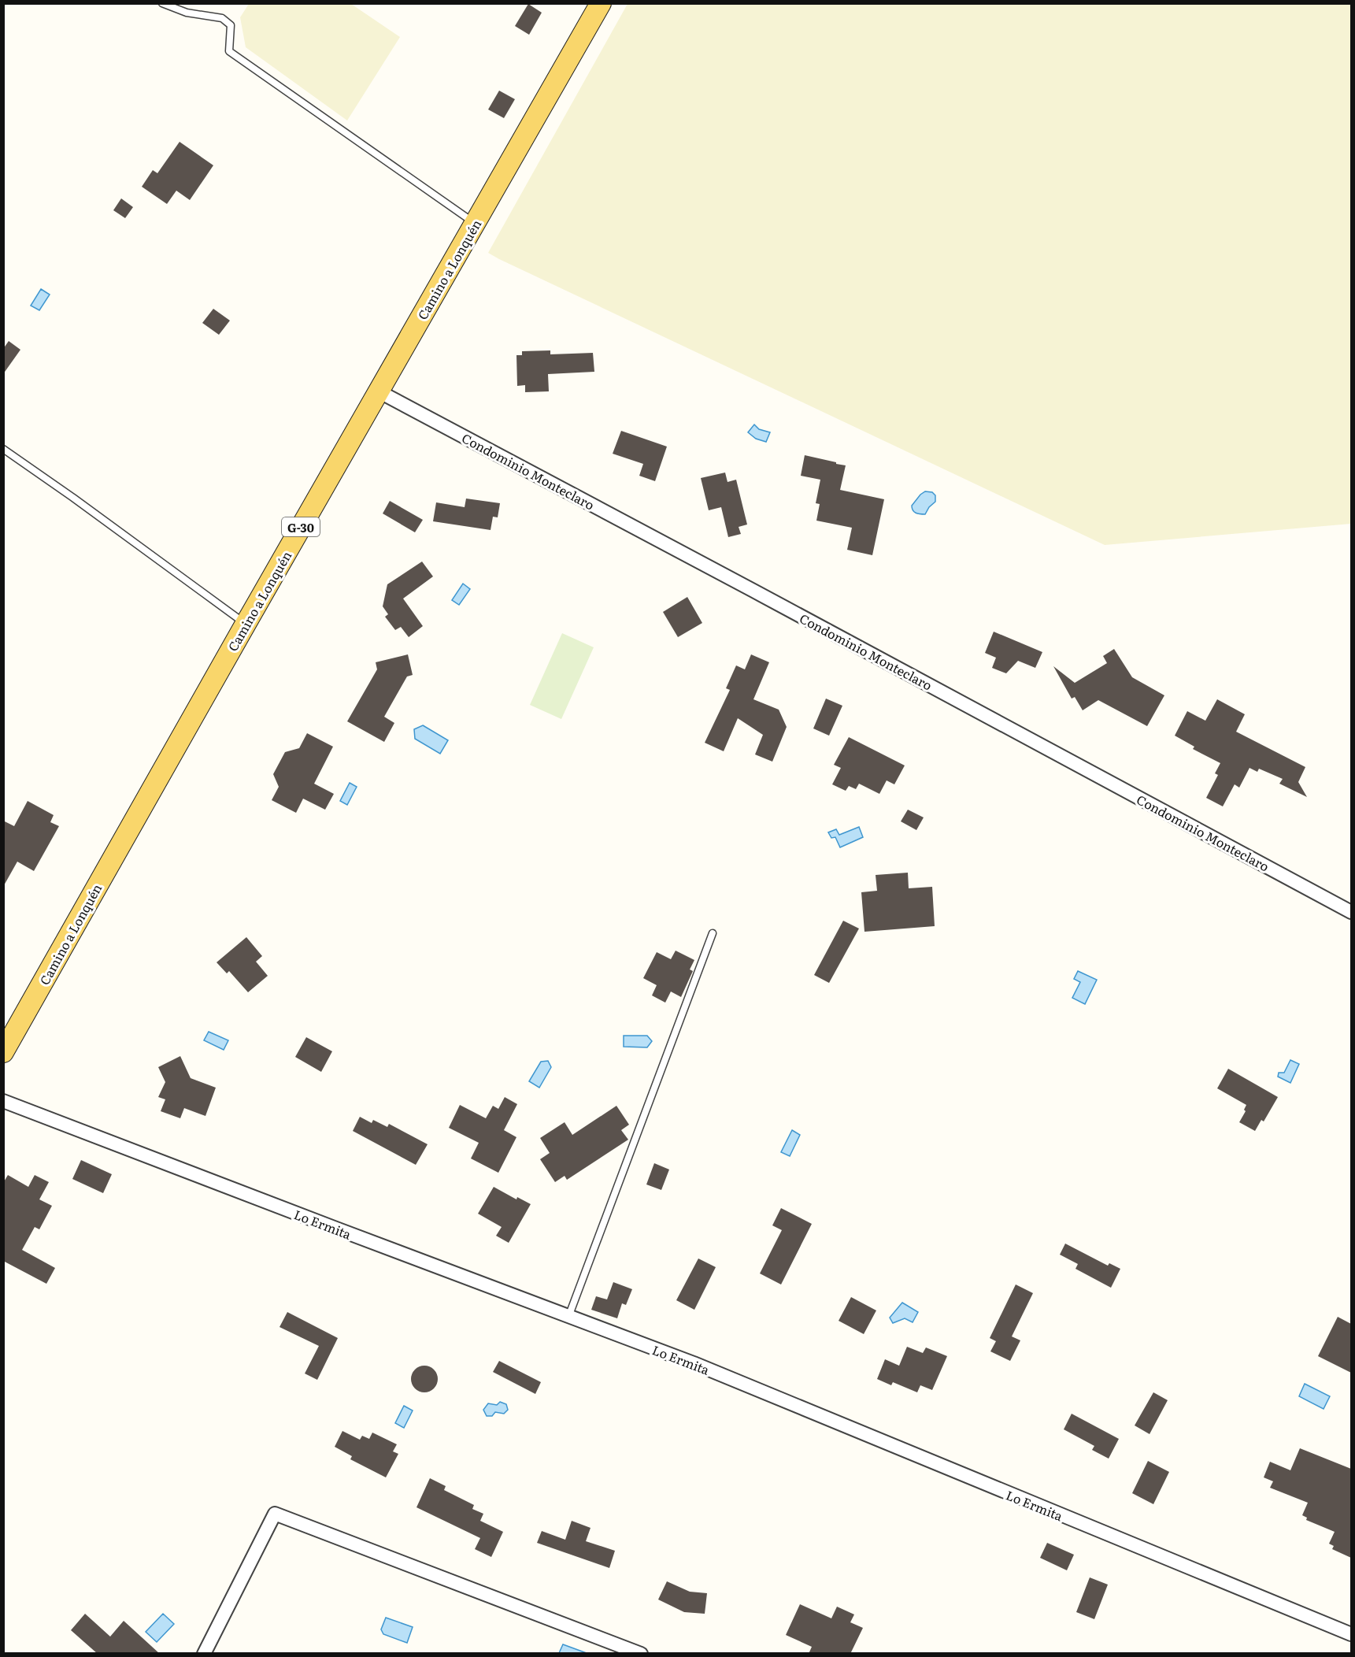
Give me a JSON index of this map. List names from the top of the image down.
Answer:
{
  "streets": {
    "main road": ["Camino a Lonquén", "G-30"],
    "street": ["Condominio Monteclaro", "Lo Ermita"]
  },
  "crossings": [
    ["Camino a Lonquén", "Condominio Monteclaro"]
  ]
}
